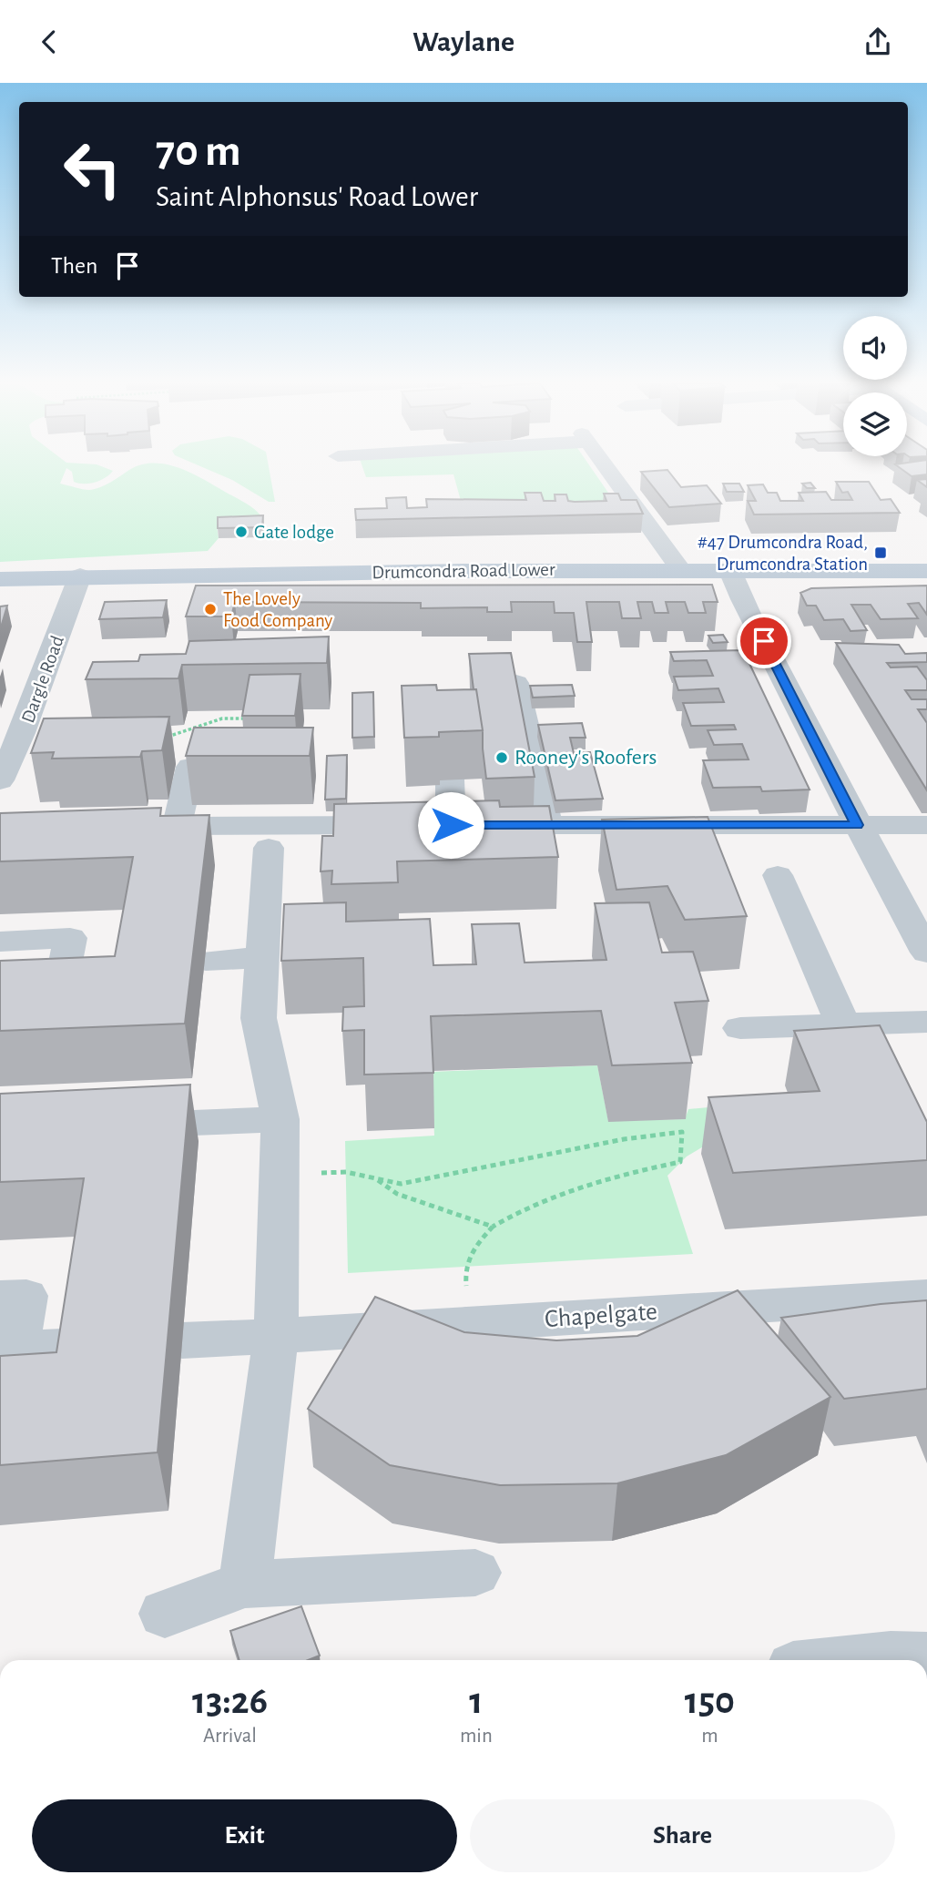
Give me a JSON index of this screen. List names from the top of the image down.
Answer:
{
  "streets": {
    "main road": ["Drumcondra Road Lower"],
    "street": ["Dargle Road", "Chapelgate"]
  },
  "crossings": [
    ["Drumcondra Road Lower", "Dargle Road"]
  ],
  "places": {
    "other": ["Gate lodge", "The Lovely Food Company", "Rooney's Roofers"],
    "transit": ["#47 Drumcondra Road, Drumcondra Station"]
  },
  "page": {
    "header": "Waylane",
    "turn": ["70 m", "Saint Alphonsus' Road Lower"],
    "then": "Then",
    "eta": [
      "13:26",
      "Arrival",
      "1",
      "min",
      "150",
      "m"
    ],
    "buttons": ["Exit", "Share"]
  }
}
